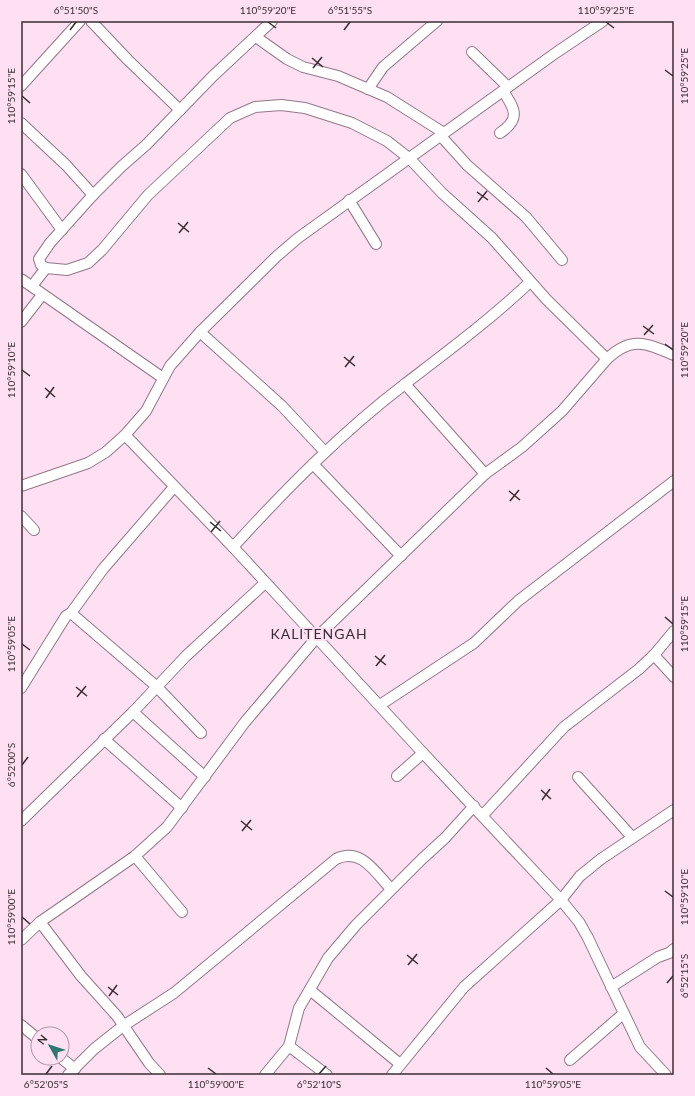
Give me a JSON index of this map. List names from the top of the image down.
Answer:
{
  "districts": ["KALITENGAH"],
  "north": "top left",
  "coordinates": [
    "6°51'50\"S",
    "110°59'20\"E",
    "6°51'55\"S",
    "110°59'25\"E",
    "110°59'15\"E",
    "110°59'10\"E",
    "110°59'05\"E",
    "6°52'00\"S",
    "110°59'00\"E",
    "6°52'15\"S",
    "6°52'05\"S",
    "6°52'10\"S"
  ]
}
